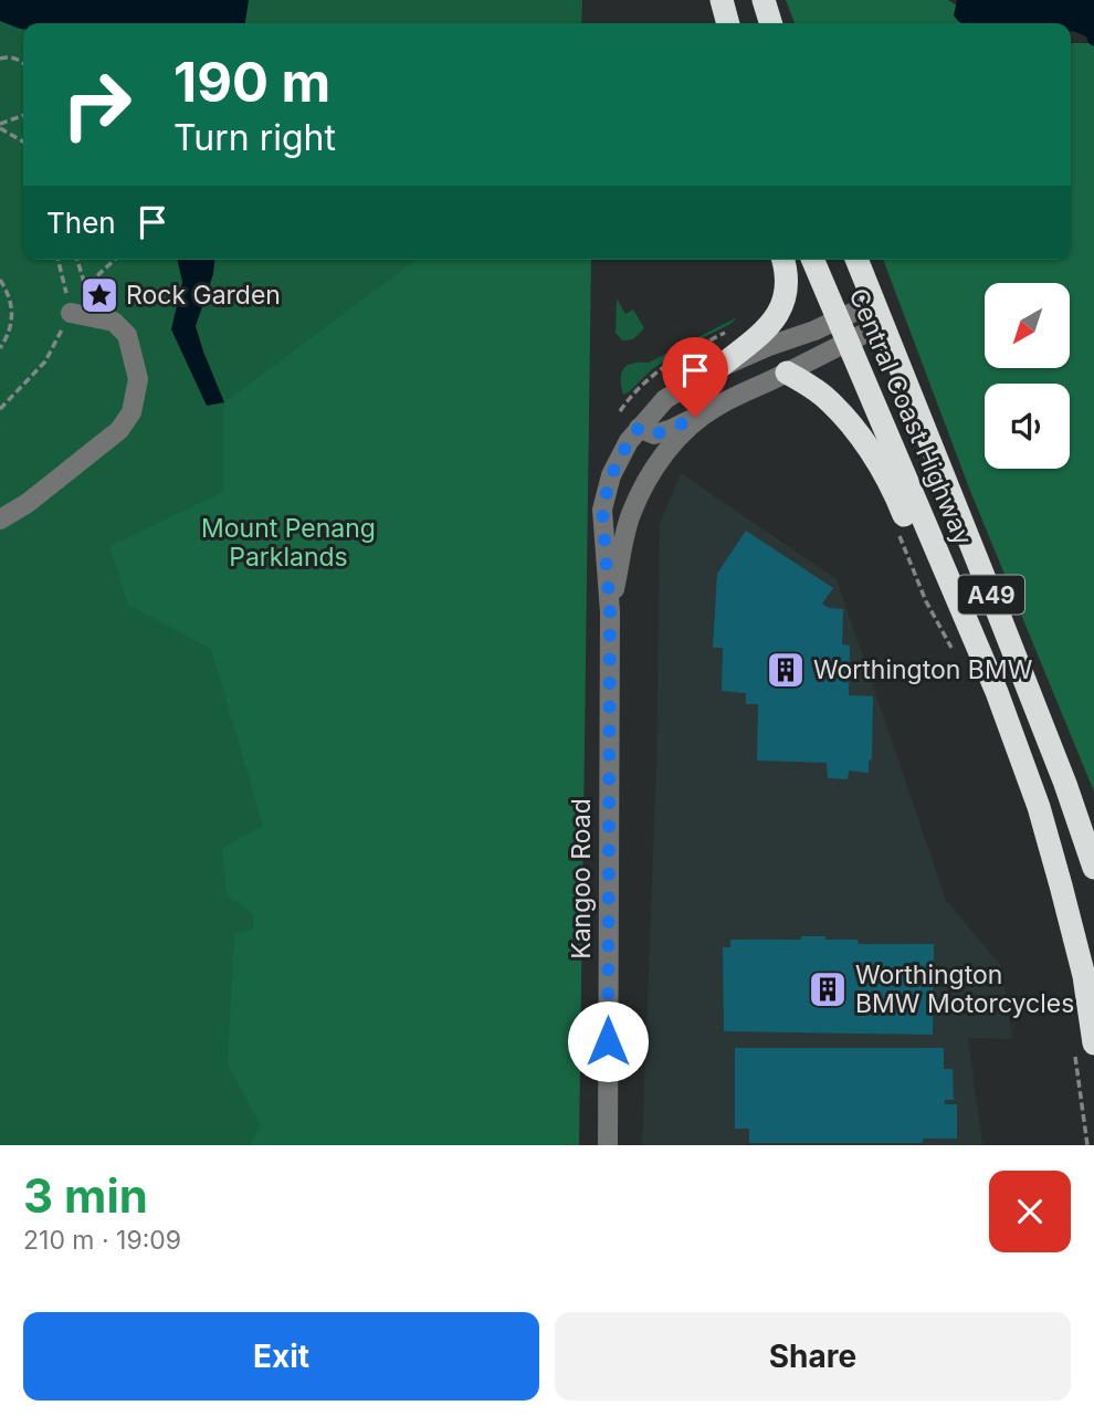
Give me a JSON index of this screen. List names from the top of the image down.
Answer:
{
  "streets": {
    "highway": ["Central Coast Highway", "A49"],
    "street": ["Kangoo Road"]
  },
  "crossings": [
    ["Central Coast Highway", "Kangoo Road"]
  ],
  "parks": ["Mount Penang Parklands"],
  "places": {
    "place": ["Rock Garden"],
    "building": ["Worthington BMW", "Worthington BMW Motorcycles"]
  },
  "north": "bottom left",
  "page": {
    "turn": ["190 m", "Turn right"],
    "then": "Then",
    "heading": ["3 min", "210 m · 19:09"],
    "buttons": ["Exit", "Share"]
  }
}
